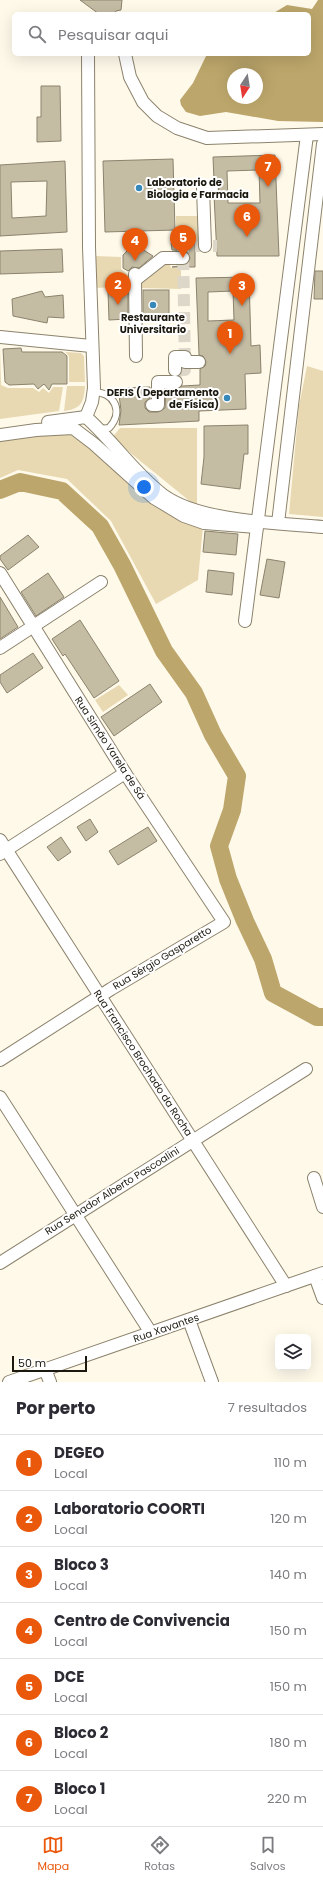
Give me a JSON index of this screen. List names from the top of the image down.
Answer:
{
  "streets": {
    "street": [
      "Rua Simão Varela de Sá",
      "Rua Sérgio Gasparetto",
      "Rua Francisco Brochado da Rocha",
      "Rua Senador Alberto Pascoalini",
      "Rua Xavantes"
    ]
  },
  "crossings": [
    ["Rua Simão Varela de Sá", "Rua Sérgio Gasparetto"],
    ["Rua Sérgio Gasparetto", "Rua Francisco Brochado da Rocha"],
    ["Rua Francisco Brochado da Rocha", "Rua Senador Alberto Pascoalini"],
    ["Rua Francisco Brochado da Rocha", "Rua Xavantes"]
  ],
  "places": ["Laboratorio de Biologia e Farmacia", "Restaurante Universitario", "DEFIS ( Departamento de Física)"],
  "scale_bar": "50 m",
  "north": "bottom",
  "page": {
    "search": "Pesquisar aqui",
    "pins": [
      "7",
      "6",
      "5",
      "4",
      "2",
      "3",
      "1"
    ],
    "scale": "50 m",
    "heading": ["Por perto", "7 resultados"],
    "list": [
      {
        "mark": "1",
        "name": "DEGEO",
        "note": "Local",
        "value": "110 m"
      },
      {
        "mark": "2",
        "name": "Laboratorio COORTI",
        "note": "Local",
        "value": "120 m"
      },
      {
        "mark": "3",
        "name": "Bloco 3",
        "note": "Local",
        "value": "140 m"
      },
      {
        "mark": "4",
        "name": "Centro de Convivencia",
        "note": "Local",
        "value": "150 m"
      },
      {
        "mark": "5",
        "name": "DCE",
        "note": "Local",
        "value": "150 m"
      },
      {
        "mark": "6",
        "name": "Bloco 2",
        "note": "Local",
        "value": "180 m"
      },
      {
        "mark": "7",
        "name": "Bloco 1",
        "note": "Local",
        "value": "220 m"
      }
    ],
    "nav": ["Mapa", "Rotas", "Salvos"]
  }
}
